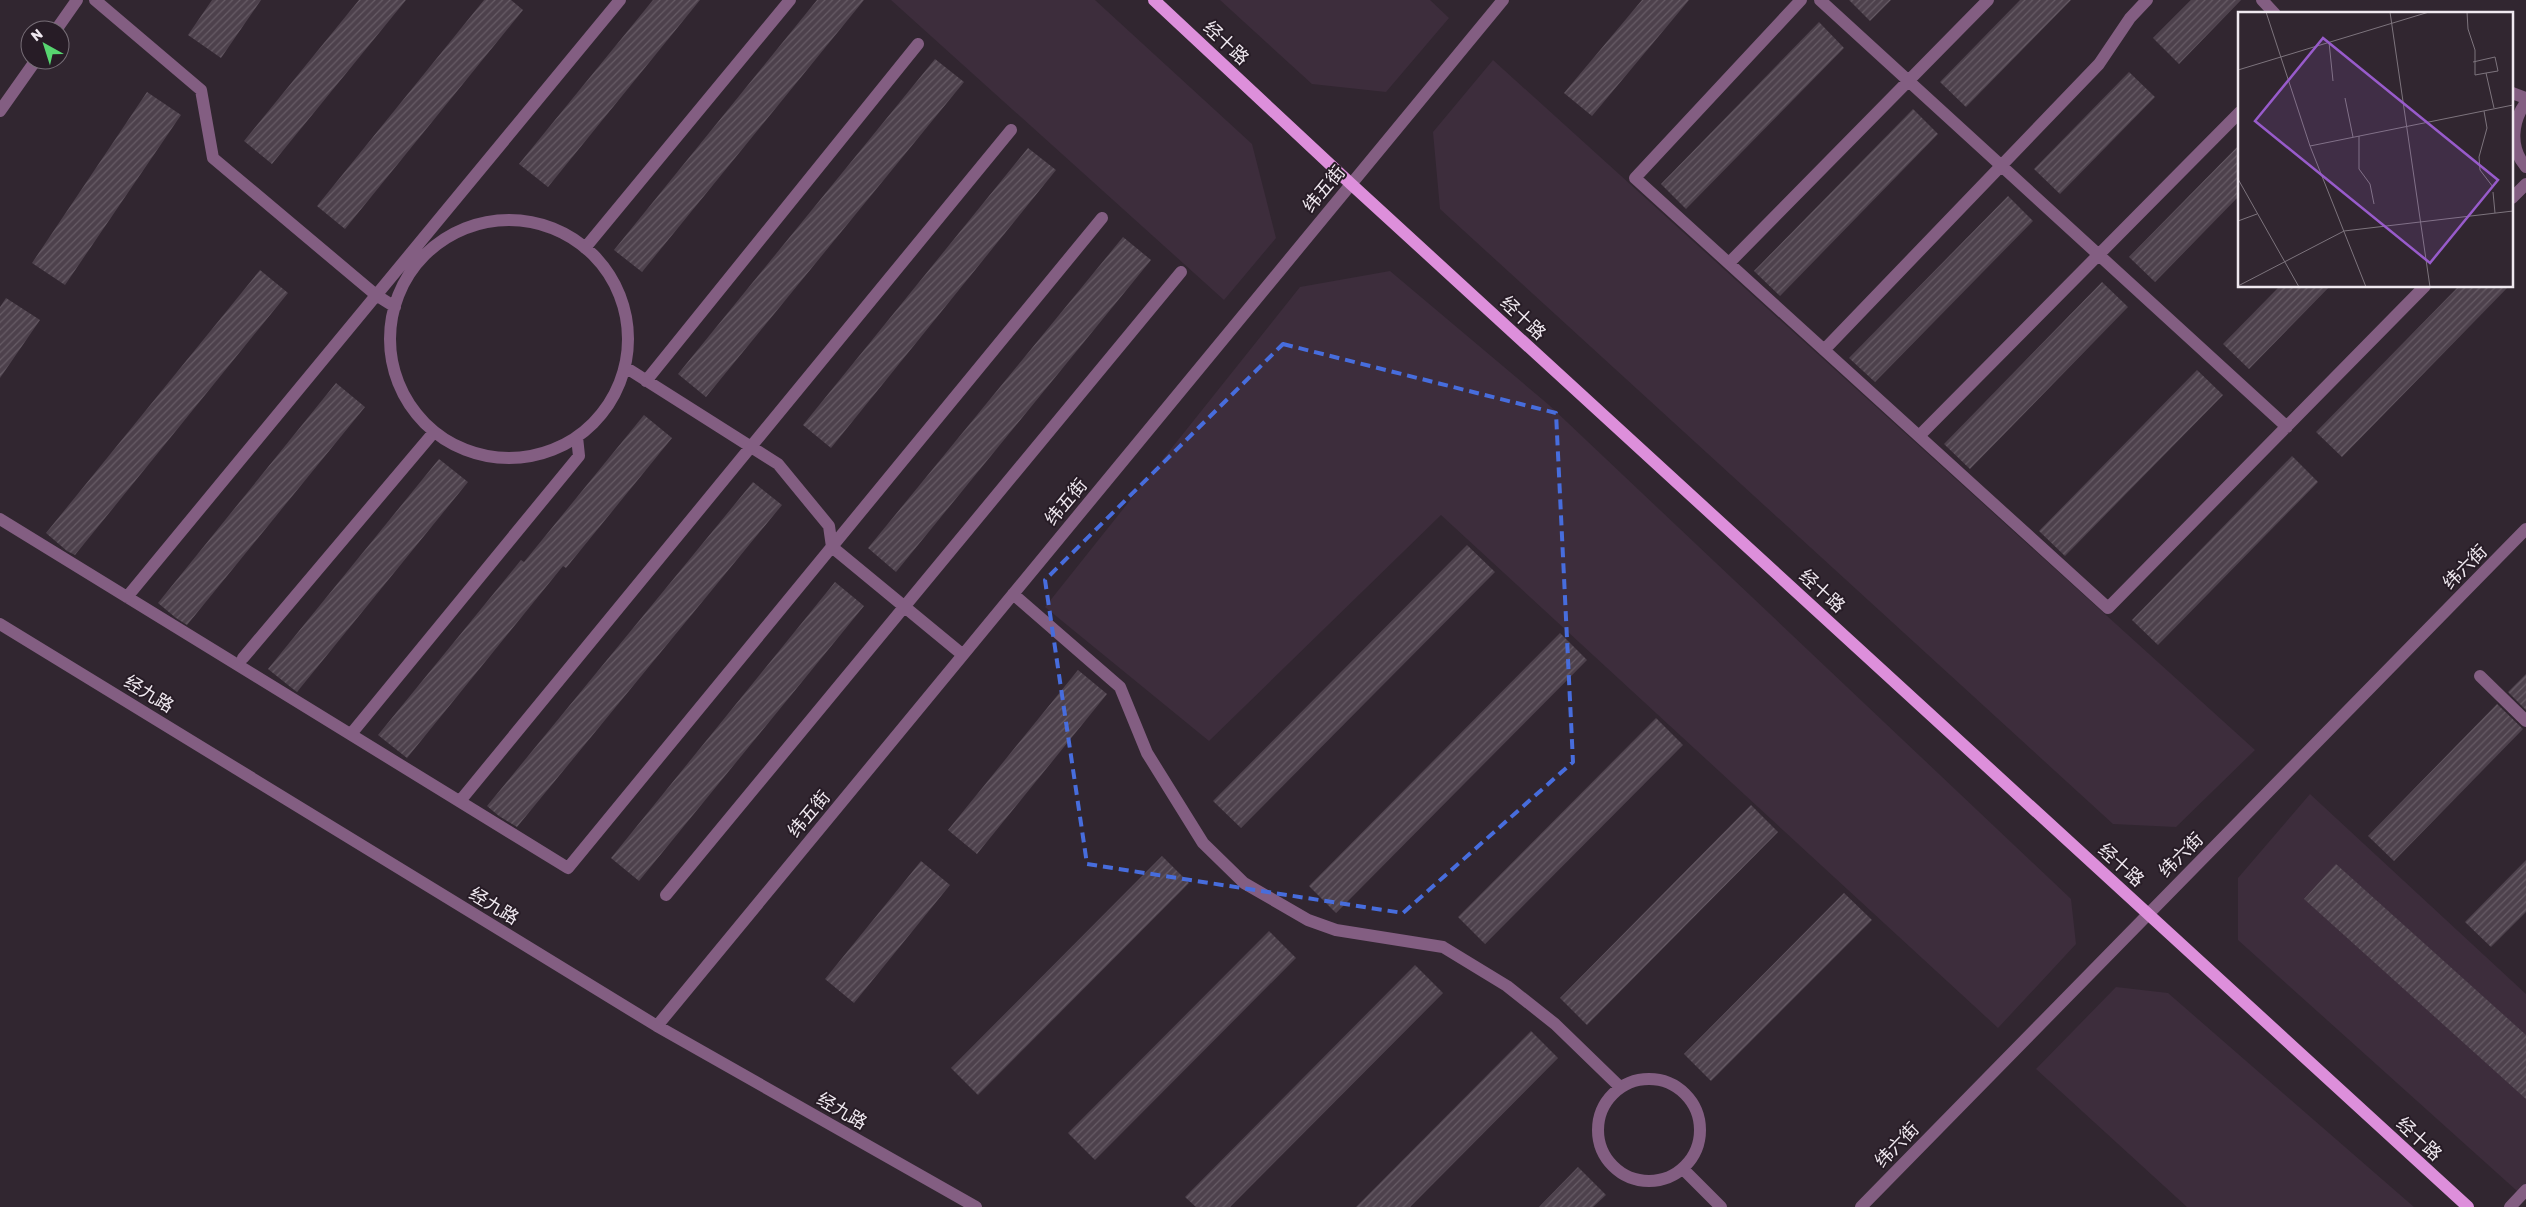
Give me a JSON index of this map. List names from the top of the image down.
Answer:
{
  "streets": {
    "main road": ["经十路"],
    "street": ["纬五街", "纬六街", "经九路"]
  },
  "crossings": [
    ["经十路", "纬五街"],
    ["经十路", "纬六街"],
    ["纬五街", "经九路"]
  ],
  "north": "top left"
}
